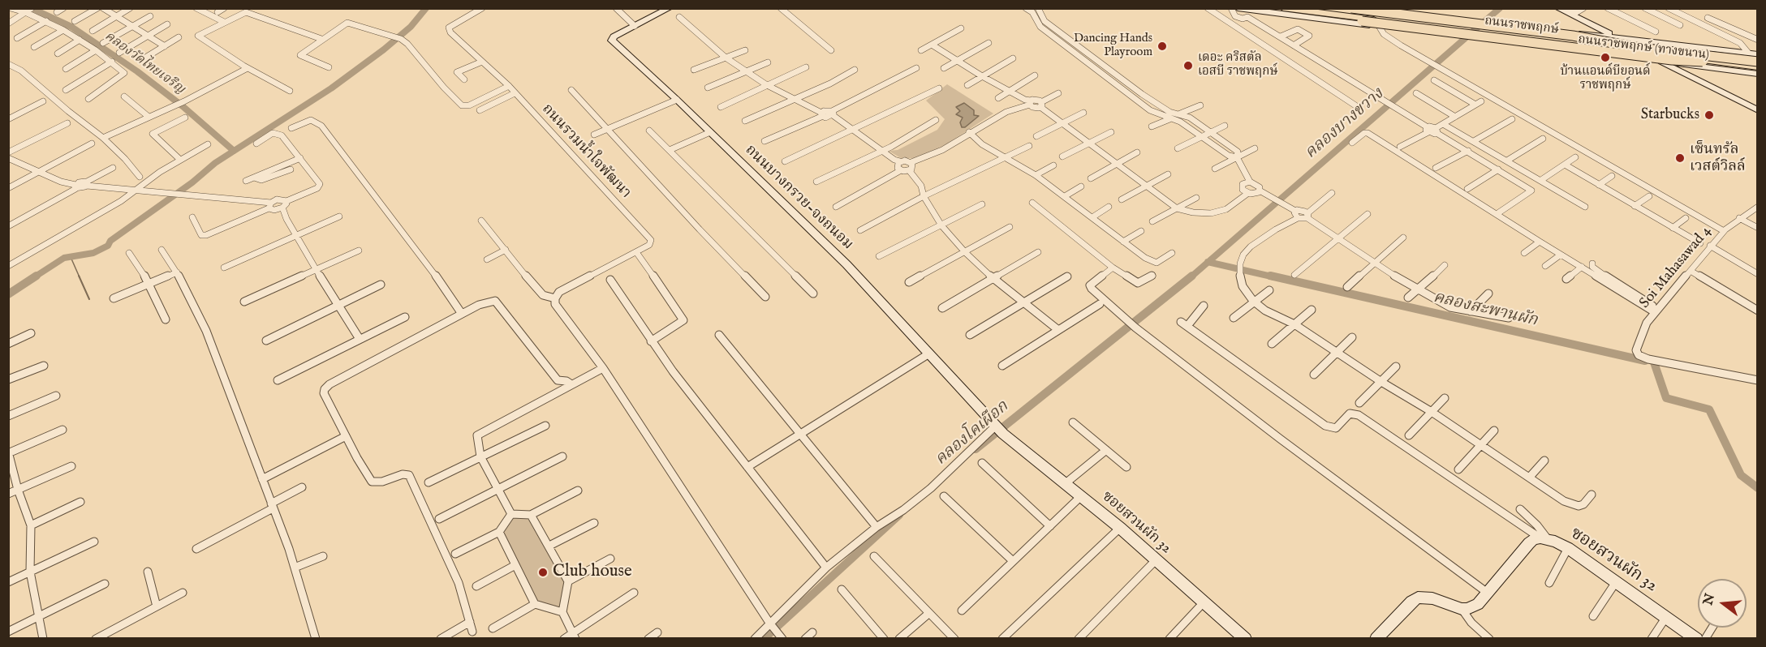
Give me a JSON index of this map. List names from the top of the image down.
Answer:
{
  "streets": {
    "main road": ["ถนนราชพฤกษ์"],
    "street": [
      "ถนนราชพฤกษ์ (ทางขนาน)",
      "ถนนรวมน้ำใจพัฒนา",
      "ถนนบางกรวย-จงถนอม",
      "Soi Mahasawad 4",
      "ซอยสวนผัก 32"
    ]
  },
  "crossings": [
    ["ถนนราชพฤกษ์", "ถนนราชพฤกษ์ (ทางขนาน)"],
    ["ถนนบางกรวย-จงถนอม", "ซอยสวนผัก 32"]
  ],
  "water": [
    "คลองวัดไทยเจริญ",
    "คลองบางขวาง",
    "คลองสะพานผัก",
    "คลองโคเผือก"
  ],
  "places": [
    "Dancing Hands Playroom",
    "บ้านแอนด์บียอนด์ ราชพฤกษ์",
    "เดอะ คริสตัล เอสบี ราชพฤกษ์",
    "Starbucks",
    "เซ็นทรัล เวสต์วิลล์",
    "Club house"
  ],
  "north": "left"
}
